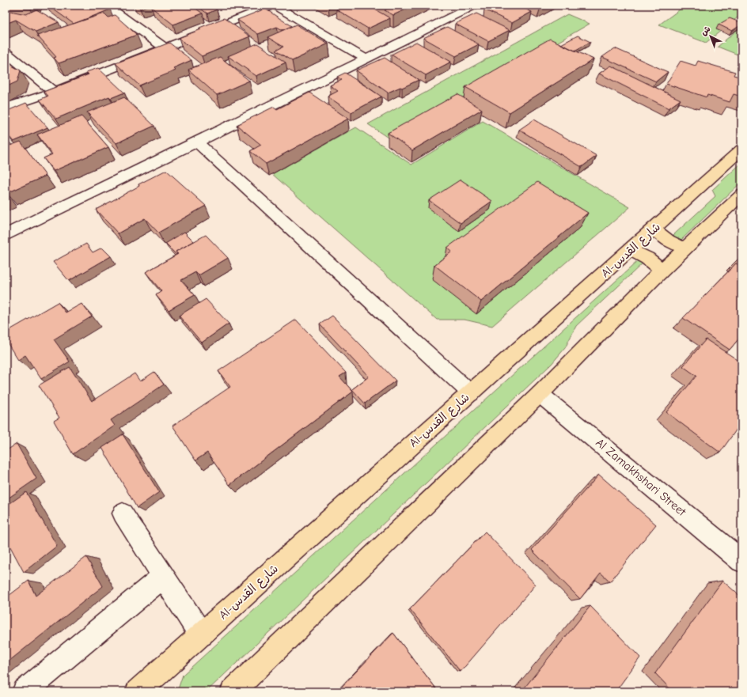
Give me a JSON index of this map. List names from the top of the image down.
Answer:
{
  "streets": {
    "main road": ["Al-شارع القدس"],
    "street": ["Al Zamakhshari Street"]
  },
  "north": "top left"
}
